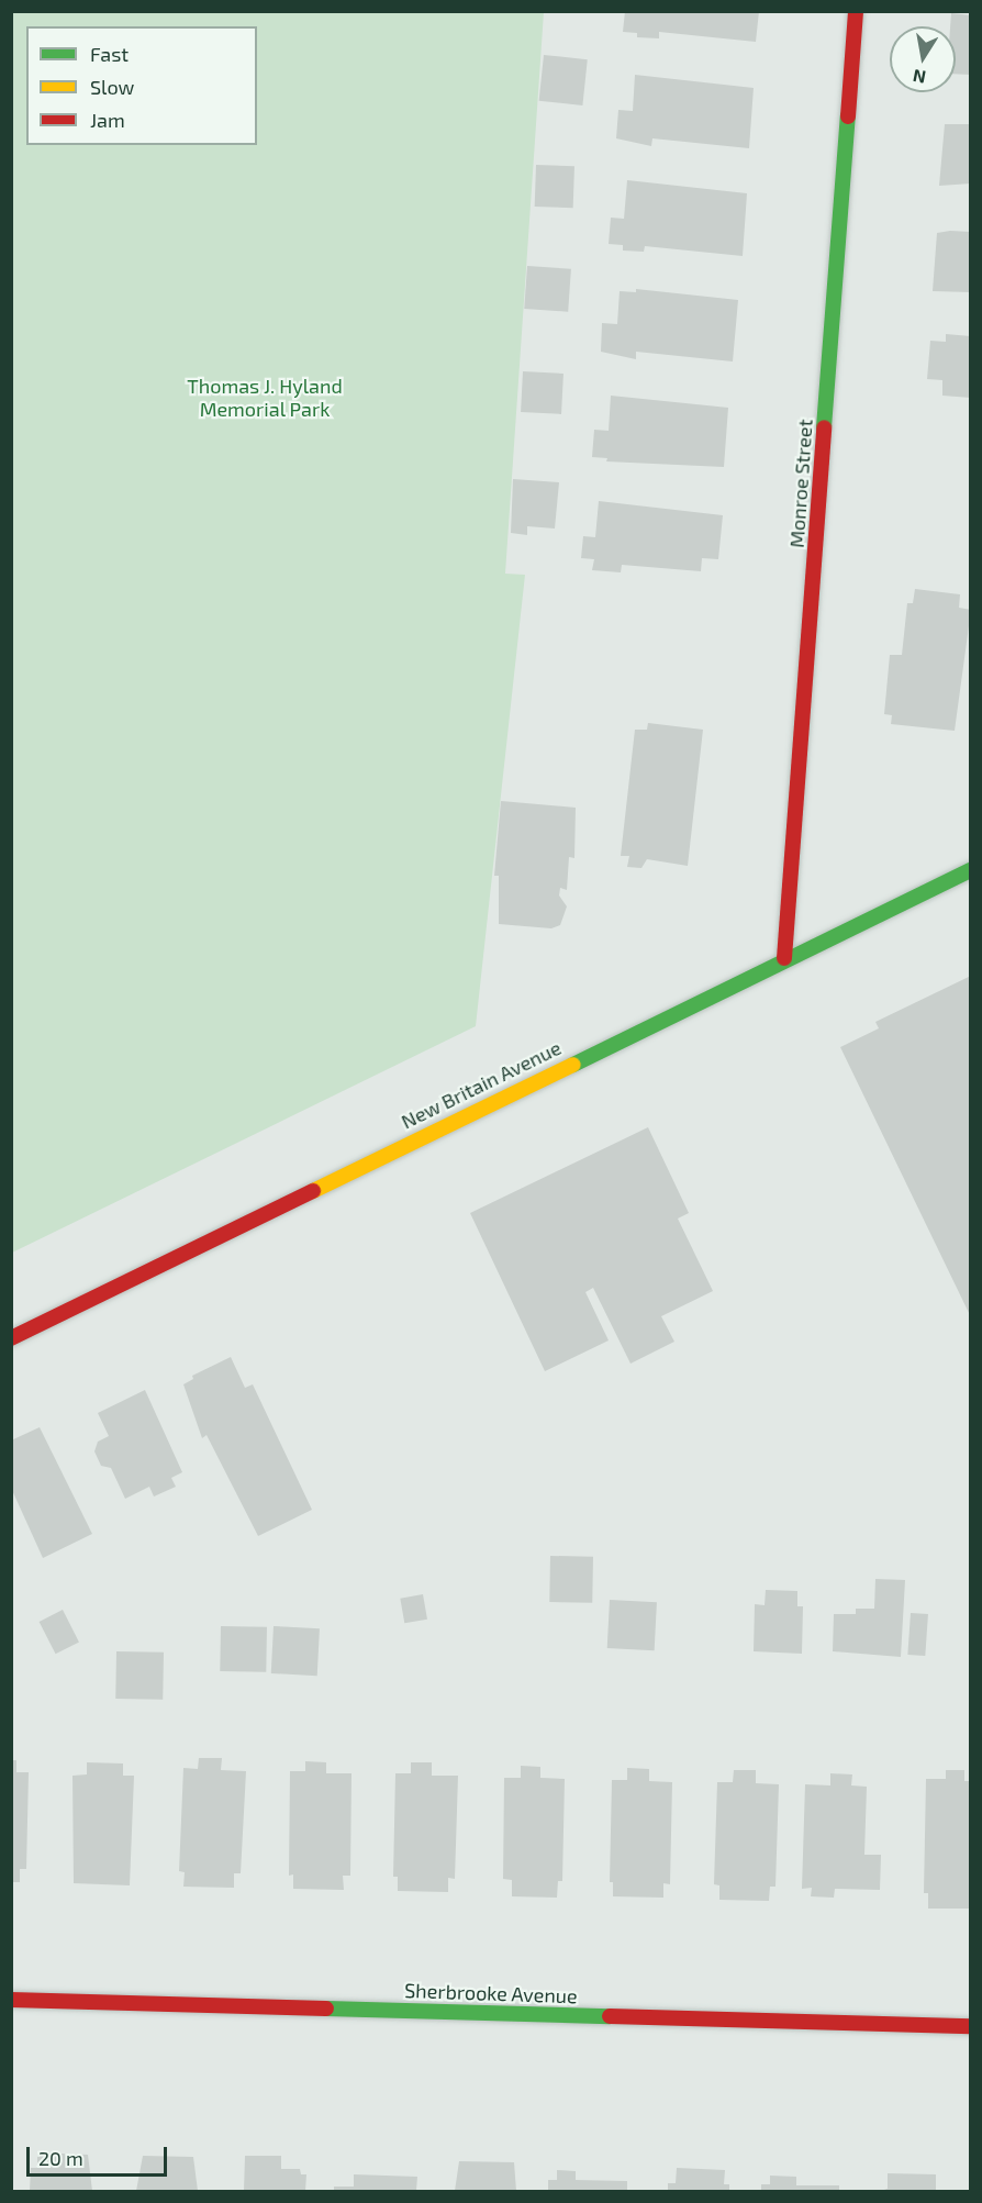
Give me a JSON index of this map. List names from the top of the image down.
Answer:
{
  "streets": {
    "street": ["Monroe Street", "New Britain Avenue", "Sherbrooke Avenue"]
  },
  "crossings": [
    ["Monroe Street", "New Britain Avenue"]
  ],
  "parks": ["Thomas J. Hyland Memorial Park"],
  "legend": ["Fast", "Slow", "Jam"],
  "scale_bar": "20 m",
  "north": "bottom"
}
